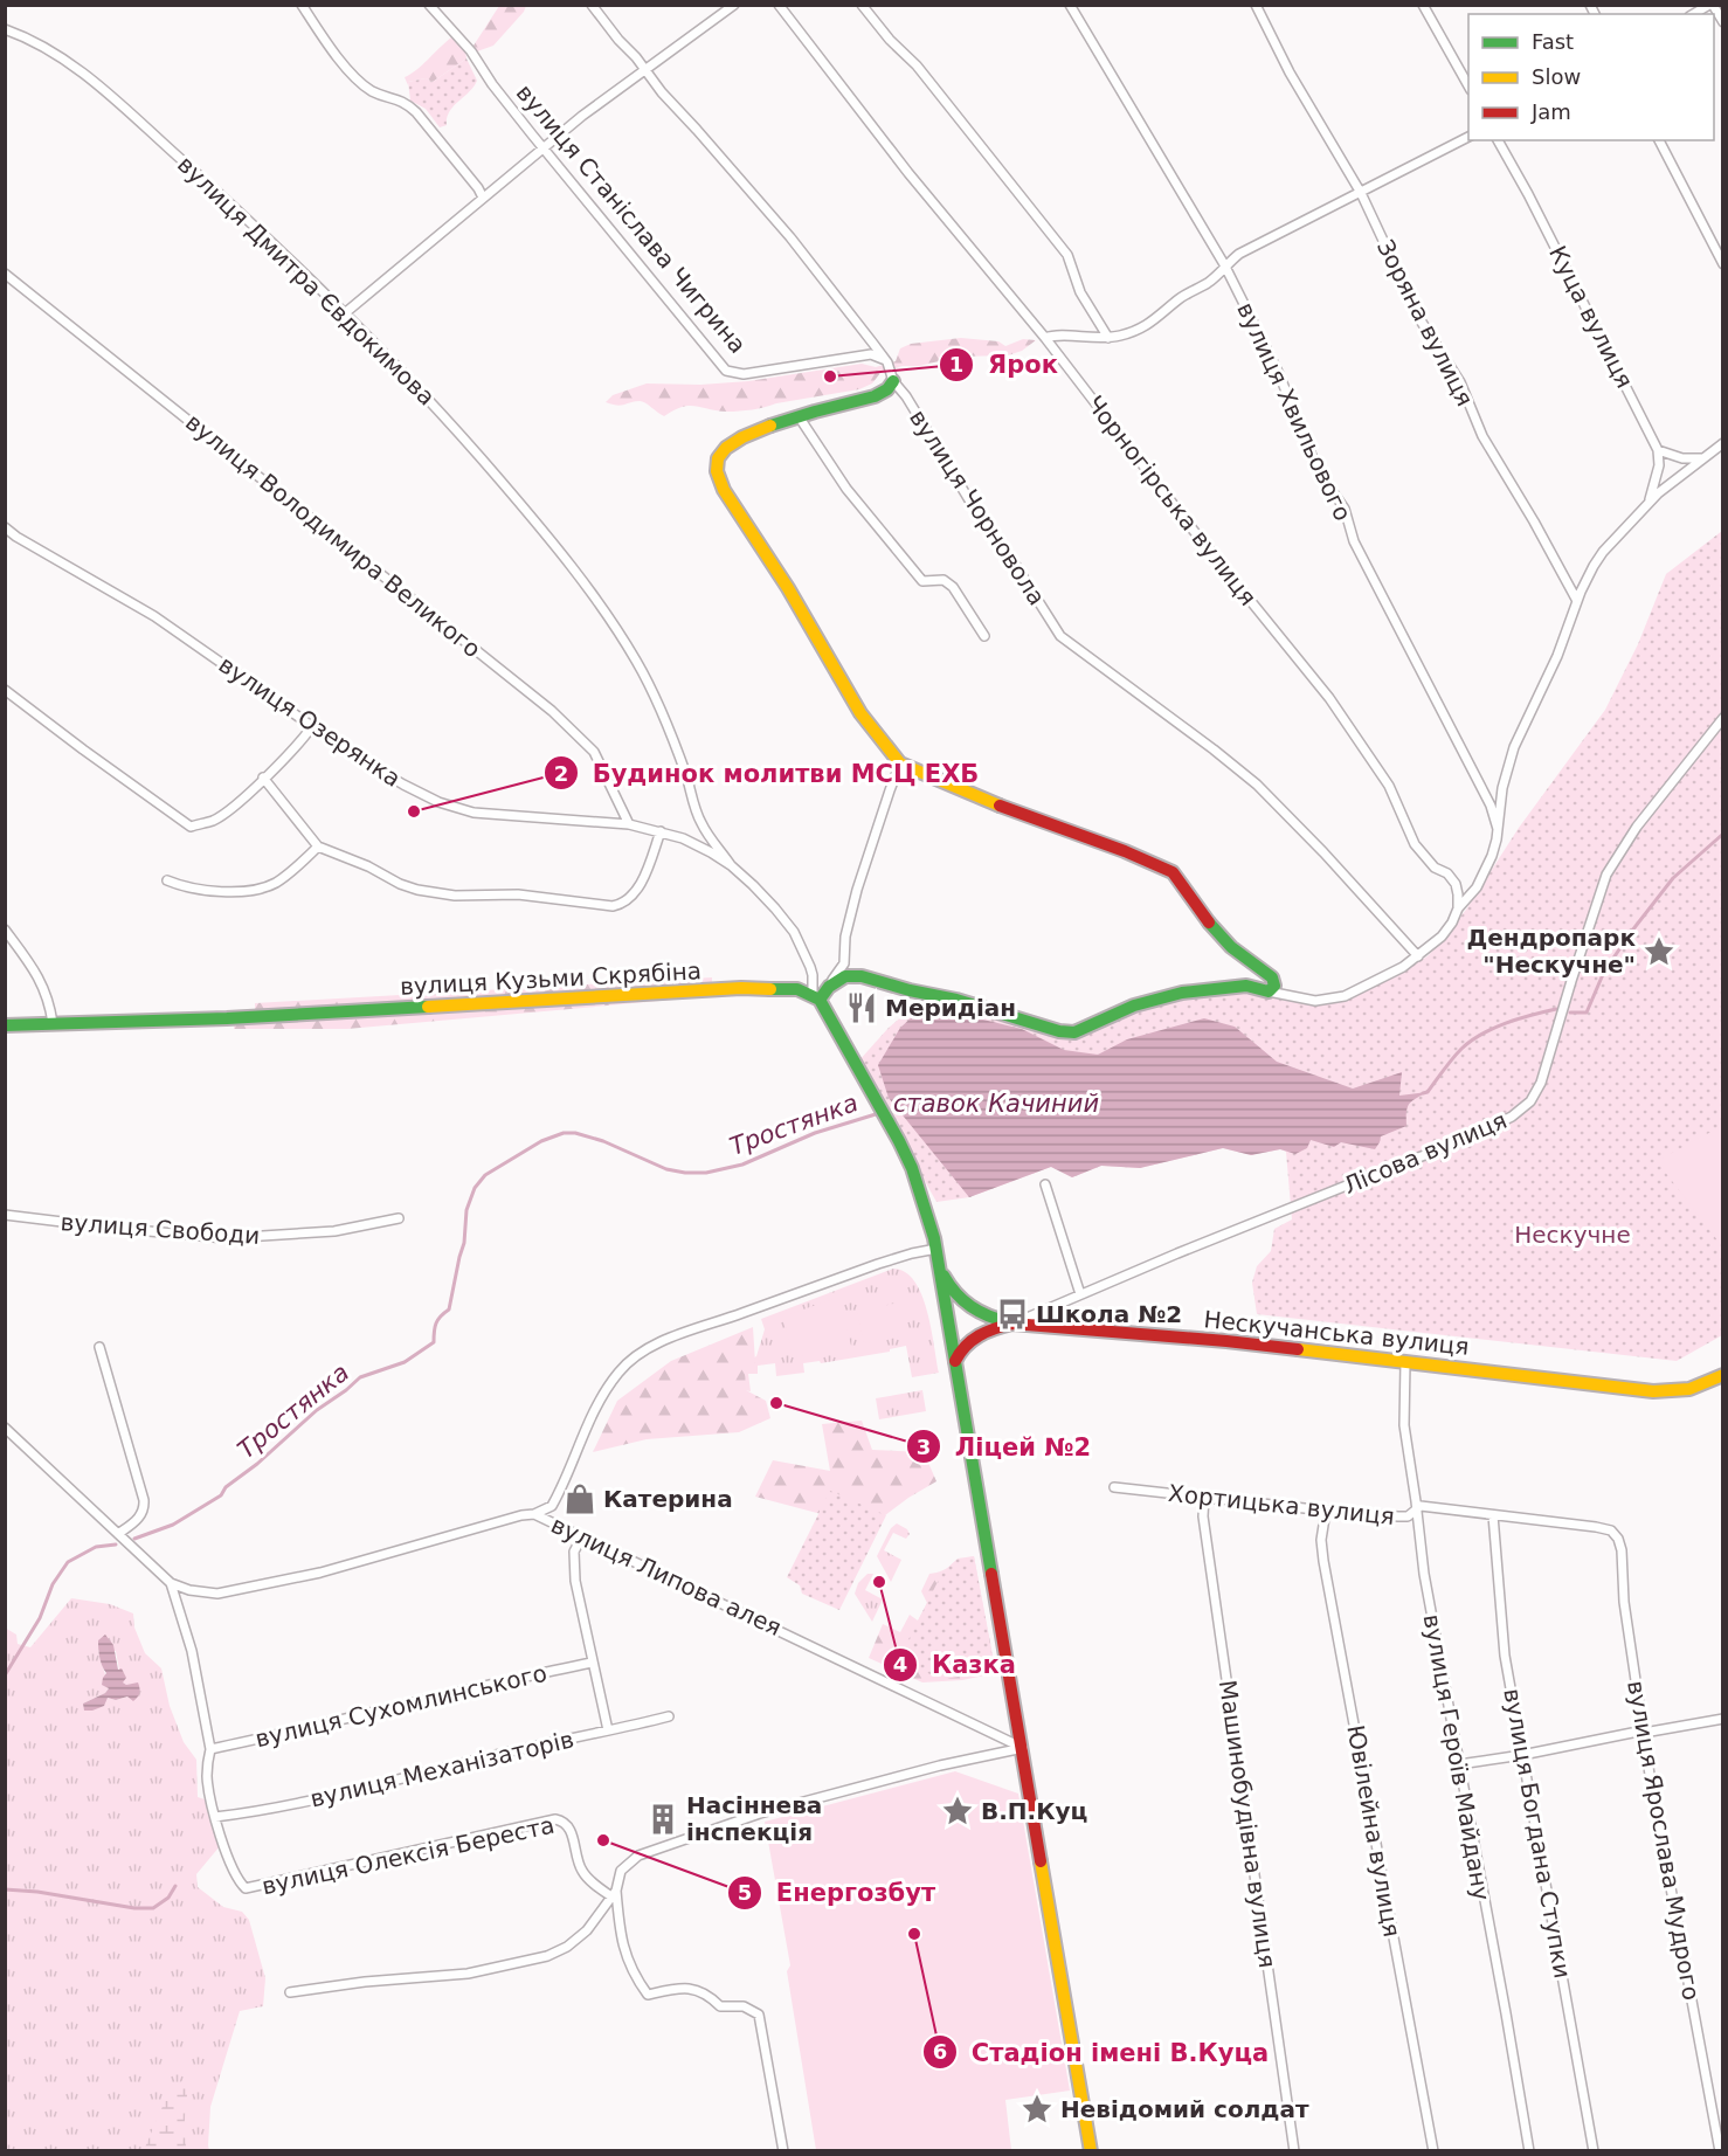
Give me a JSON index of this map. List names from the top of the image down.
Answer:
{
  "streets": {
    "street": [
      "вулиця Станіслава Чигрина",
      "вулиця Дмитра Євдокимова",
      "Куца вулиця",
      "Зоряна вулиця",
      "вулиця Хвильового",
      "Чорногірська вулиця",
      "вулиця Чорновола",
      "вулиця Володимира Великого",
      "вулиця Озерянка",
      "вулиця Кузьми Скрябіна",
      "Лісова вулиця",
      "вулиця Свободи",
      "Нескучанська вулиця",
      "Хортицька вулиця",
      "вулиця Липова алея",
      "вулиця Сухомлинського",
      "вулиця Героїв Майдану",
      "вулиця Механізаторів",
      "Машинобудівна вулиця",
      "Ювілейна вулиця",
      "вулиця Богдана Ступки",
      "вулиця Ярослава Мудрого",
      "вулиця Олексія Береста"
    ]
  },
  "crossings": [
    ["вулиця Станіслава Чигрина", "вулиця Чорновола"],
    ["вулиця Дмитра Євдокимова", "вулиця Озерянка"],
    ["вулиця Володимира Великого", "вулиця Озерянка"],
    ["вулиця Озерянка", "вулиця Кузьми Скрябіна"],
    ["Лісова вулиця", "Нескучанська вулиця"],
    ["Нескучанська вулиця", "вулиця Героїв Майдану"],
    ["Хортицька вулиця", "вулиця Героїв Майдану"],
    ["Хортицька вулиця", "Машинобудівна вулиця"],
    ["Хортицька вулиця", "Ювілейна вулиця"],
    ["Хортицька вулиця", "вулиця Богдана Ступки"],
    ["Хортицька вулиця", "вулиця Ярослава Мудрого"],
    ["вулиця Липова алея", "вулиця Сухомлинського"],
    ["вулиця Липова алея", "вулиця Механізаторів"],
    ["вулиця Липова алея", "вулиця Олексія Береста"]
  ],
  "water": ["ставок Качиний", "Тростянка"],
  "parks": ["Нескучне"],
  "places": {
    "other": [
      "Ярок",
      "Будинок молитви МСЦ ЕХБ",
      "Ліцей №2",
      "Казка",
      "Енергозбут",
      "Стадіон імені В.Куца"
    ],
    "place": ["Дендропарк \"Нескучне\"", "В.П.Куц", "Невідомий солдат"],
    "restaurant": ["Меридіан"],
    "bus stop": ["Школа №2"],
    "shop": ["Катерина"],
    "building": ["Насіннева інспекція"]
  },
  "legend": ["Fast", "Slow", "Jam"]
}
